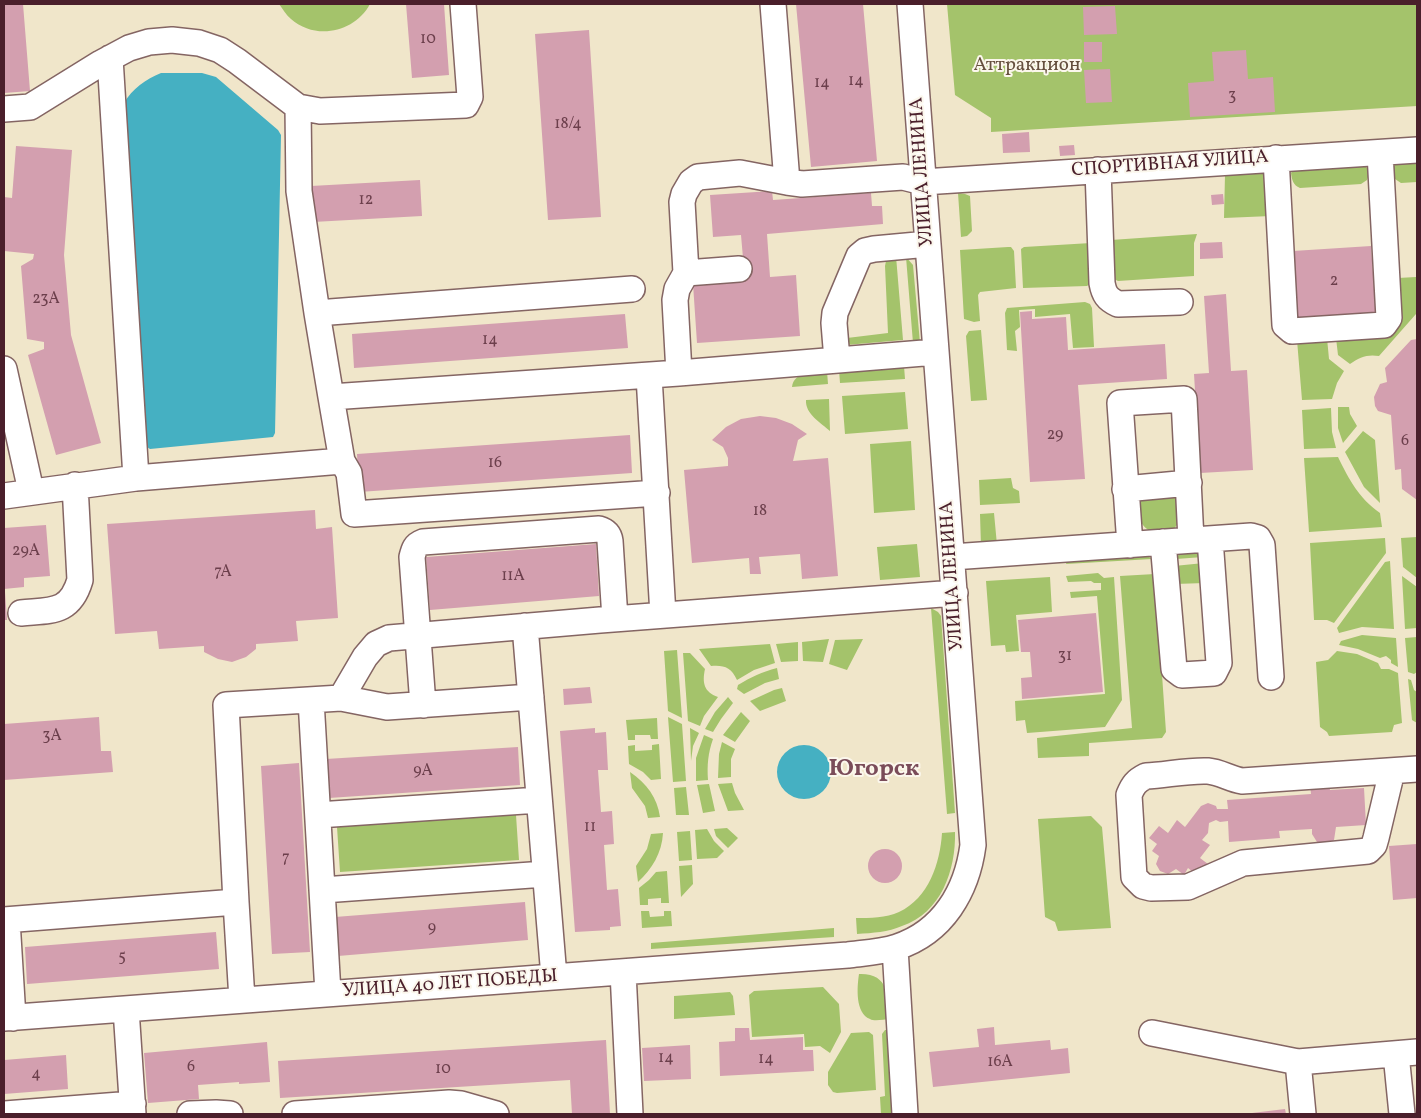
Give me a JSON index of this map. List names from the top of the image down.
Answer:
{
  "streets": {
    "street": ["СПОРТИВНАЯ УЛИЦА", "УЛИЦА ЛЕНИНА", "УЛИЦА 40 ЛЕТ ПОБЕДЫ"]
  },
  "crossings": [
    ["СПОРТИВНАЯ УЛИЦА", "УЛИЦА ЛЕНИНА"],
    ["УЛИЦА ЛЕНИНА", "УЛИЦА 40 ЛЕТ ПОБЕДЫ"]
  ],
  "districts": ["Югорск"],
  "parks": ["Аттракцион"],
  "house_numbers": [
    "10",
    "14",
    "14",
    "3",
    "18/4",
    "12",
    "2",
    "23А",
    "14",
    "29",
    "6",
    "16",
    "18",
    "29А",
    "7А",
    "11А",
    "31",
    "3А",
    "9А",
    "11",
    "7",
    "9",
    "5",
    "14",
    "14",
    "16А",
    "6",
    "10",
    "4"
  ]
}
